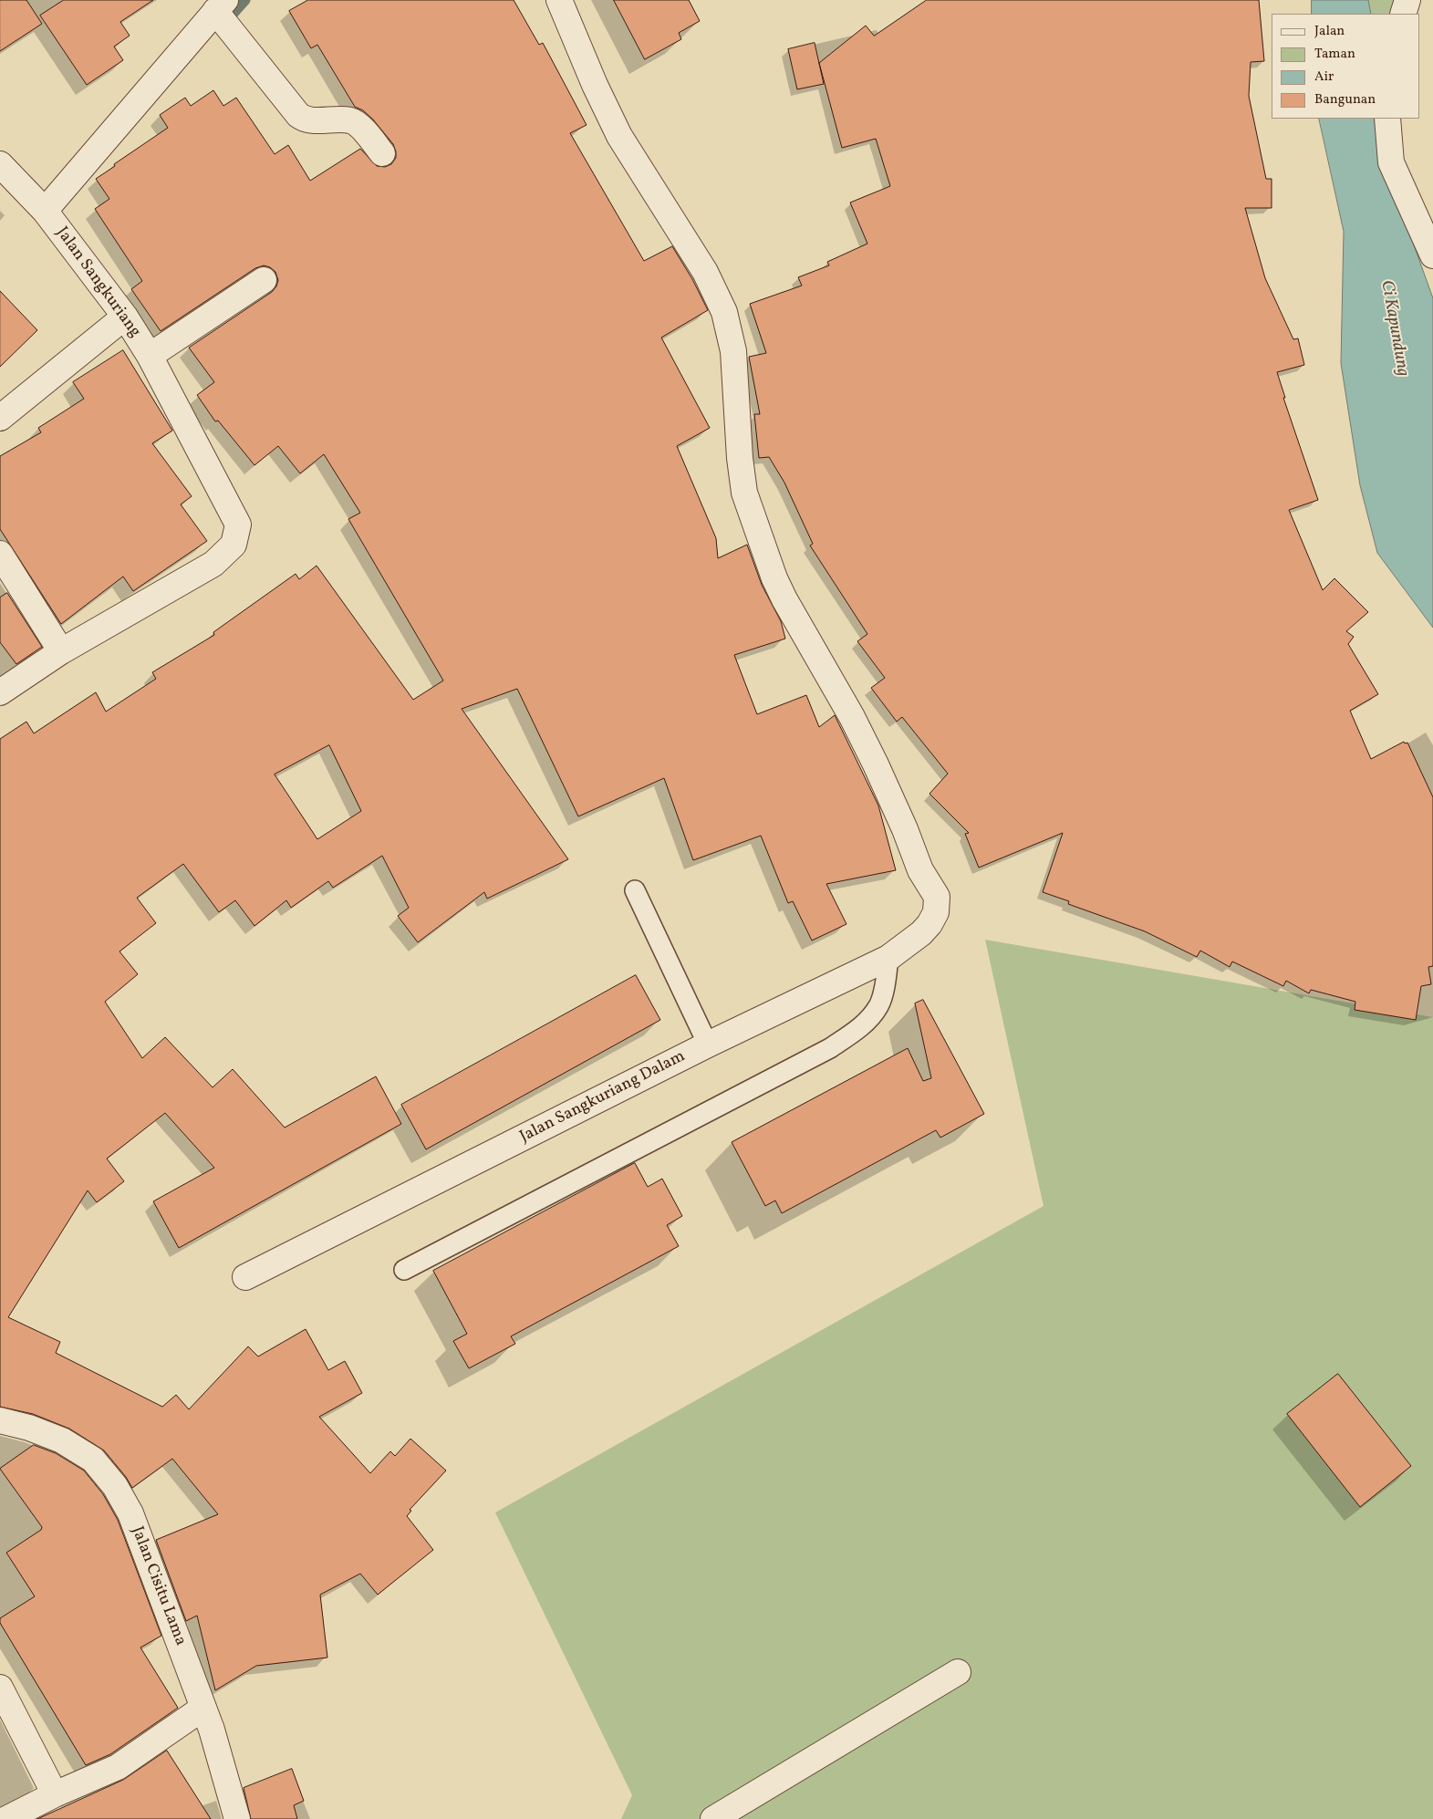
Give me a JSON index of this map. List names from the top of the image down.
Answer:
{
  "streets": {
    "street": ["Jalan Sangkuriang", "Jalan Sangkuriang Dalam", "Jalan Cisitu Lama"]
  },
  "water": ["Ci Kapundung"],
  "legend": [
    "Jalan",
    "Taman",
    "Air",
    "Bangunan"
  ]
}
